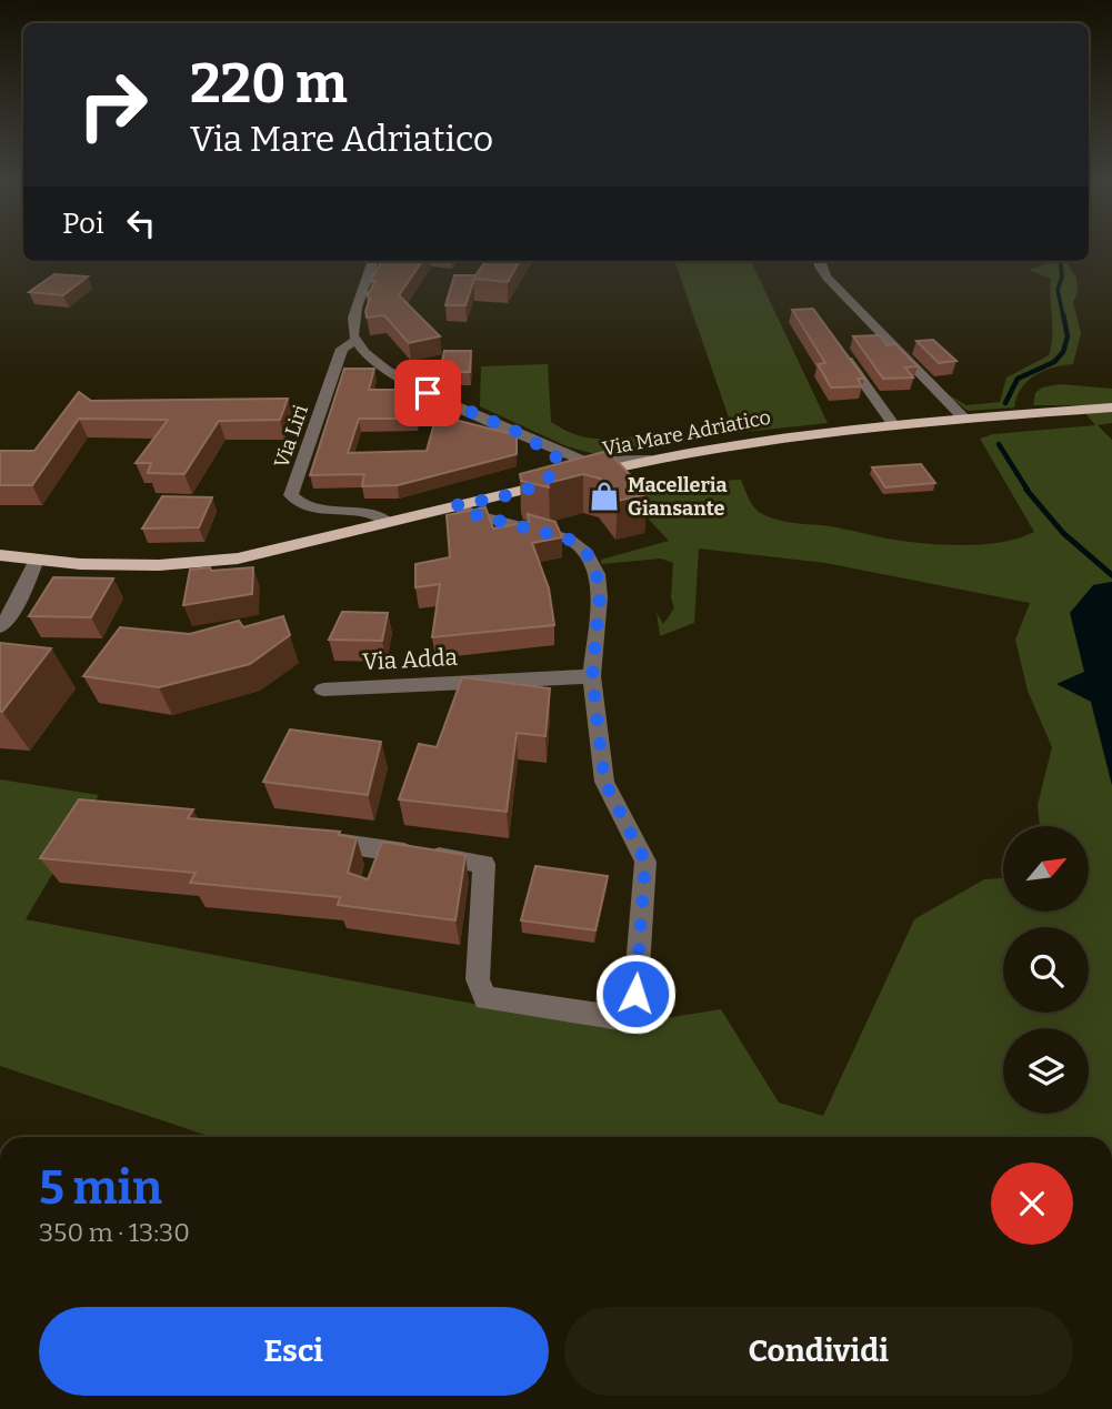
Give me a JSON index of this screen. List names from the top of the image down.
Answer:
{
  "streets": {
    "main road": ["Via Mare Adriatico"],
    "street": ["Via Liri", "Via Adda"]
  },
  "crossings": [
    ["Via Mare Adriatico", "Via Liri"]
  ],
  "places": {
    "shop": ["Macelleria Giansante"]
  },
  "north": "top right",
  "page": {
    "turn": ["220 m", "Via Mare Adriatico"],
    "then": "Poi",
    "heading": ["5 min", "350 m · 13:30"],
    "buttons": ["Esci", "Condividi"]
  }
}
